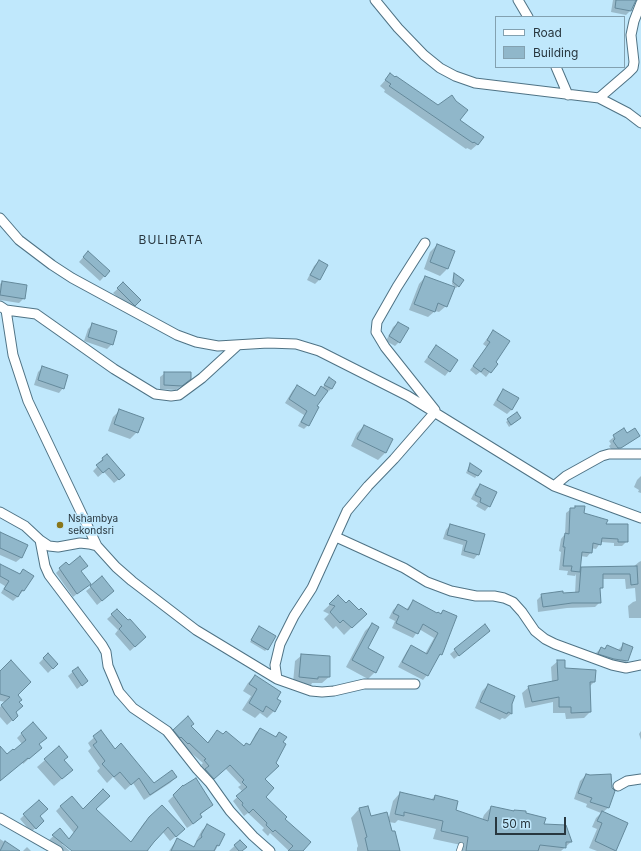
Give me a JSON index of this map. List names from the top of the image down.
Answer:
{
  "districts": ["BULIBATA"],
  "places": ["Nshambya sekondsri"],
  "legend": ["Road", "Building"],
  "scale_bar": "50 m"
}
